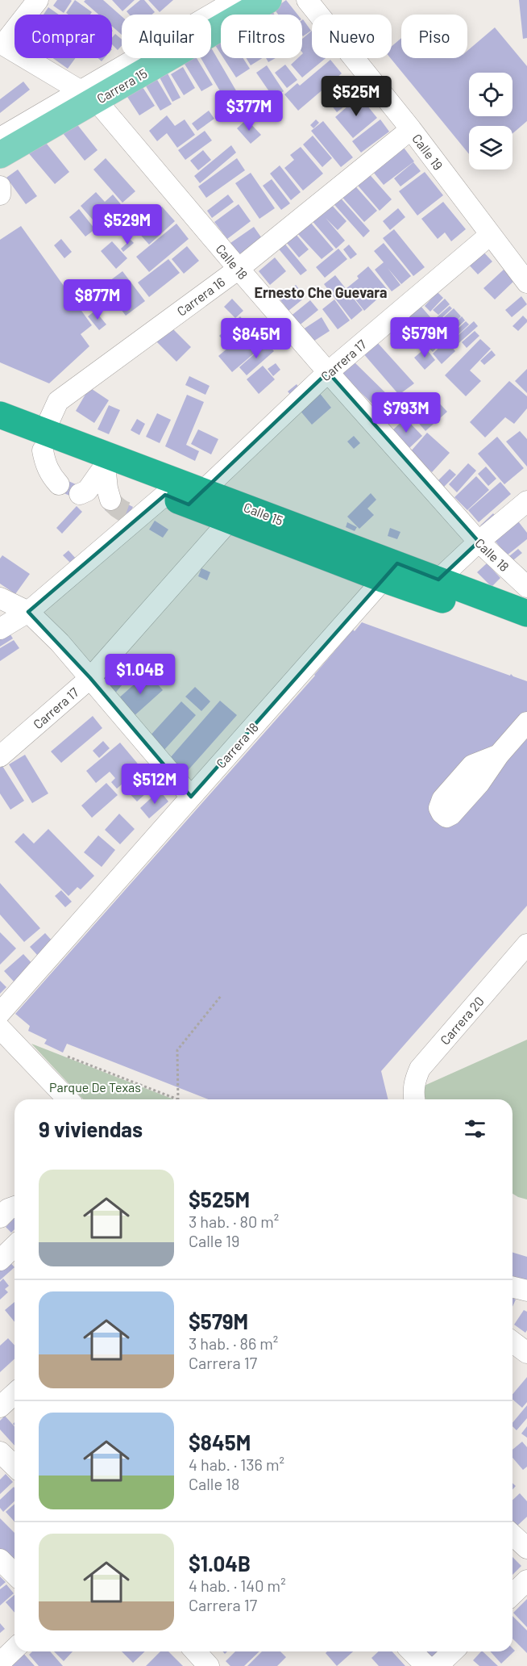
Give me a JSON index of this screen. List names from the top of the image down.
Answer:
{
  "streets": {
    "highway": ["Calle 15"],
    "main road": ["Carrera 15"],
    "street": [
      "Calle 19",
      "Calle 18",
      "Carrera 16",
      "Carrera 17",
      "Carrera 18",
      "Carrera 20"
    ]
  },
  "crossings": [
    ["Carrera 15", "Calle 18"],
    ["Calle 19", "Carrera 16"],
    ["Calle 19", "Carrera 17"],
    ["Calle 18", "Carrera 16"],
    ["Calle 18", "Carrera 17"],
    ["Carrera 16", "Calle 15"],
    ["Carrera 17", "Calle 15"],
    ["Calle 15", "Carrera 18"]
  ],
  "districts": ["Ernesto Che Guevara"],
  "parks": ["Parque De Texas"],
  "page": {
    "chip": [
      "Comprar",
      "Alquilar",
      "Filtros",
      "Nuevo",
      "Piso"
    ],
    "price": [
      "$525M",
      "$377M",
      "$529M",
      "$877M",
      "$579M",
      "$845M",
      "$793M",
      "$1.04B",
      "$512M"
    ],
    "heading": "9 viviendas",
    "list": [
      {
        "name": "$525M",
        "note": "3 hab. · 80 m² · Calle 19"
      },
      {
        "name": "$579M",
        "note": "3 hab. · 86 m² · Carrera 17"
      },
      {
        "name": "$845M",
        "note": "4 hab. · 136 m² · Calle 18"
      },
      {
        "name": "$1.04B",
        "note": "4 hab. · 140 m² · Carrera 17"
      }
    ]
  }
}
